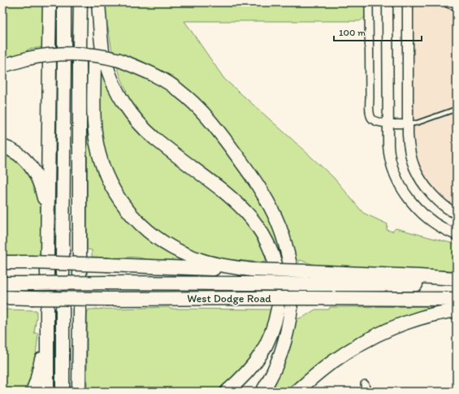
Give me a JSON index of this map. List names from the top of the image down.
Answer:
{
  "streets": {
    "highway": ["West Dodge Road"]
  },
  "scale_bar": "100 m"
}
